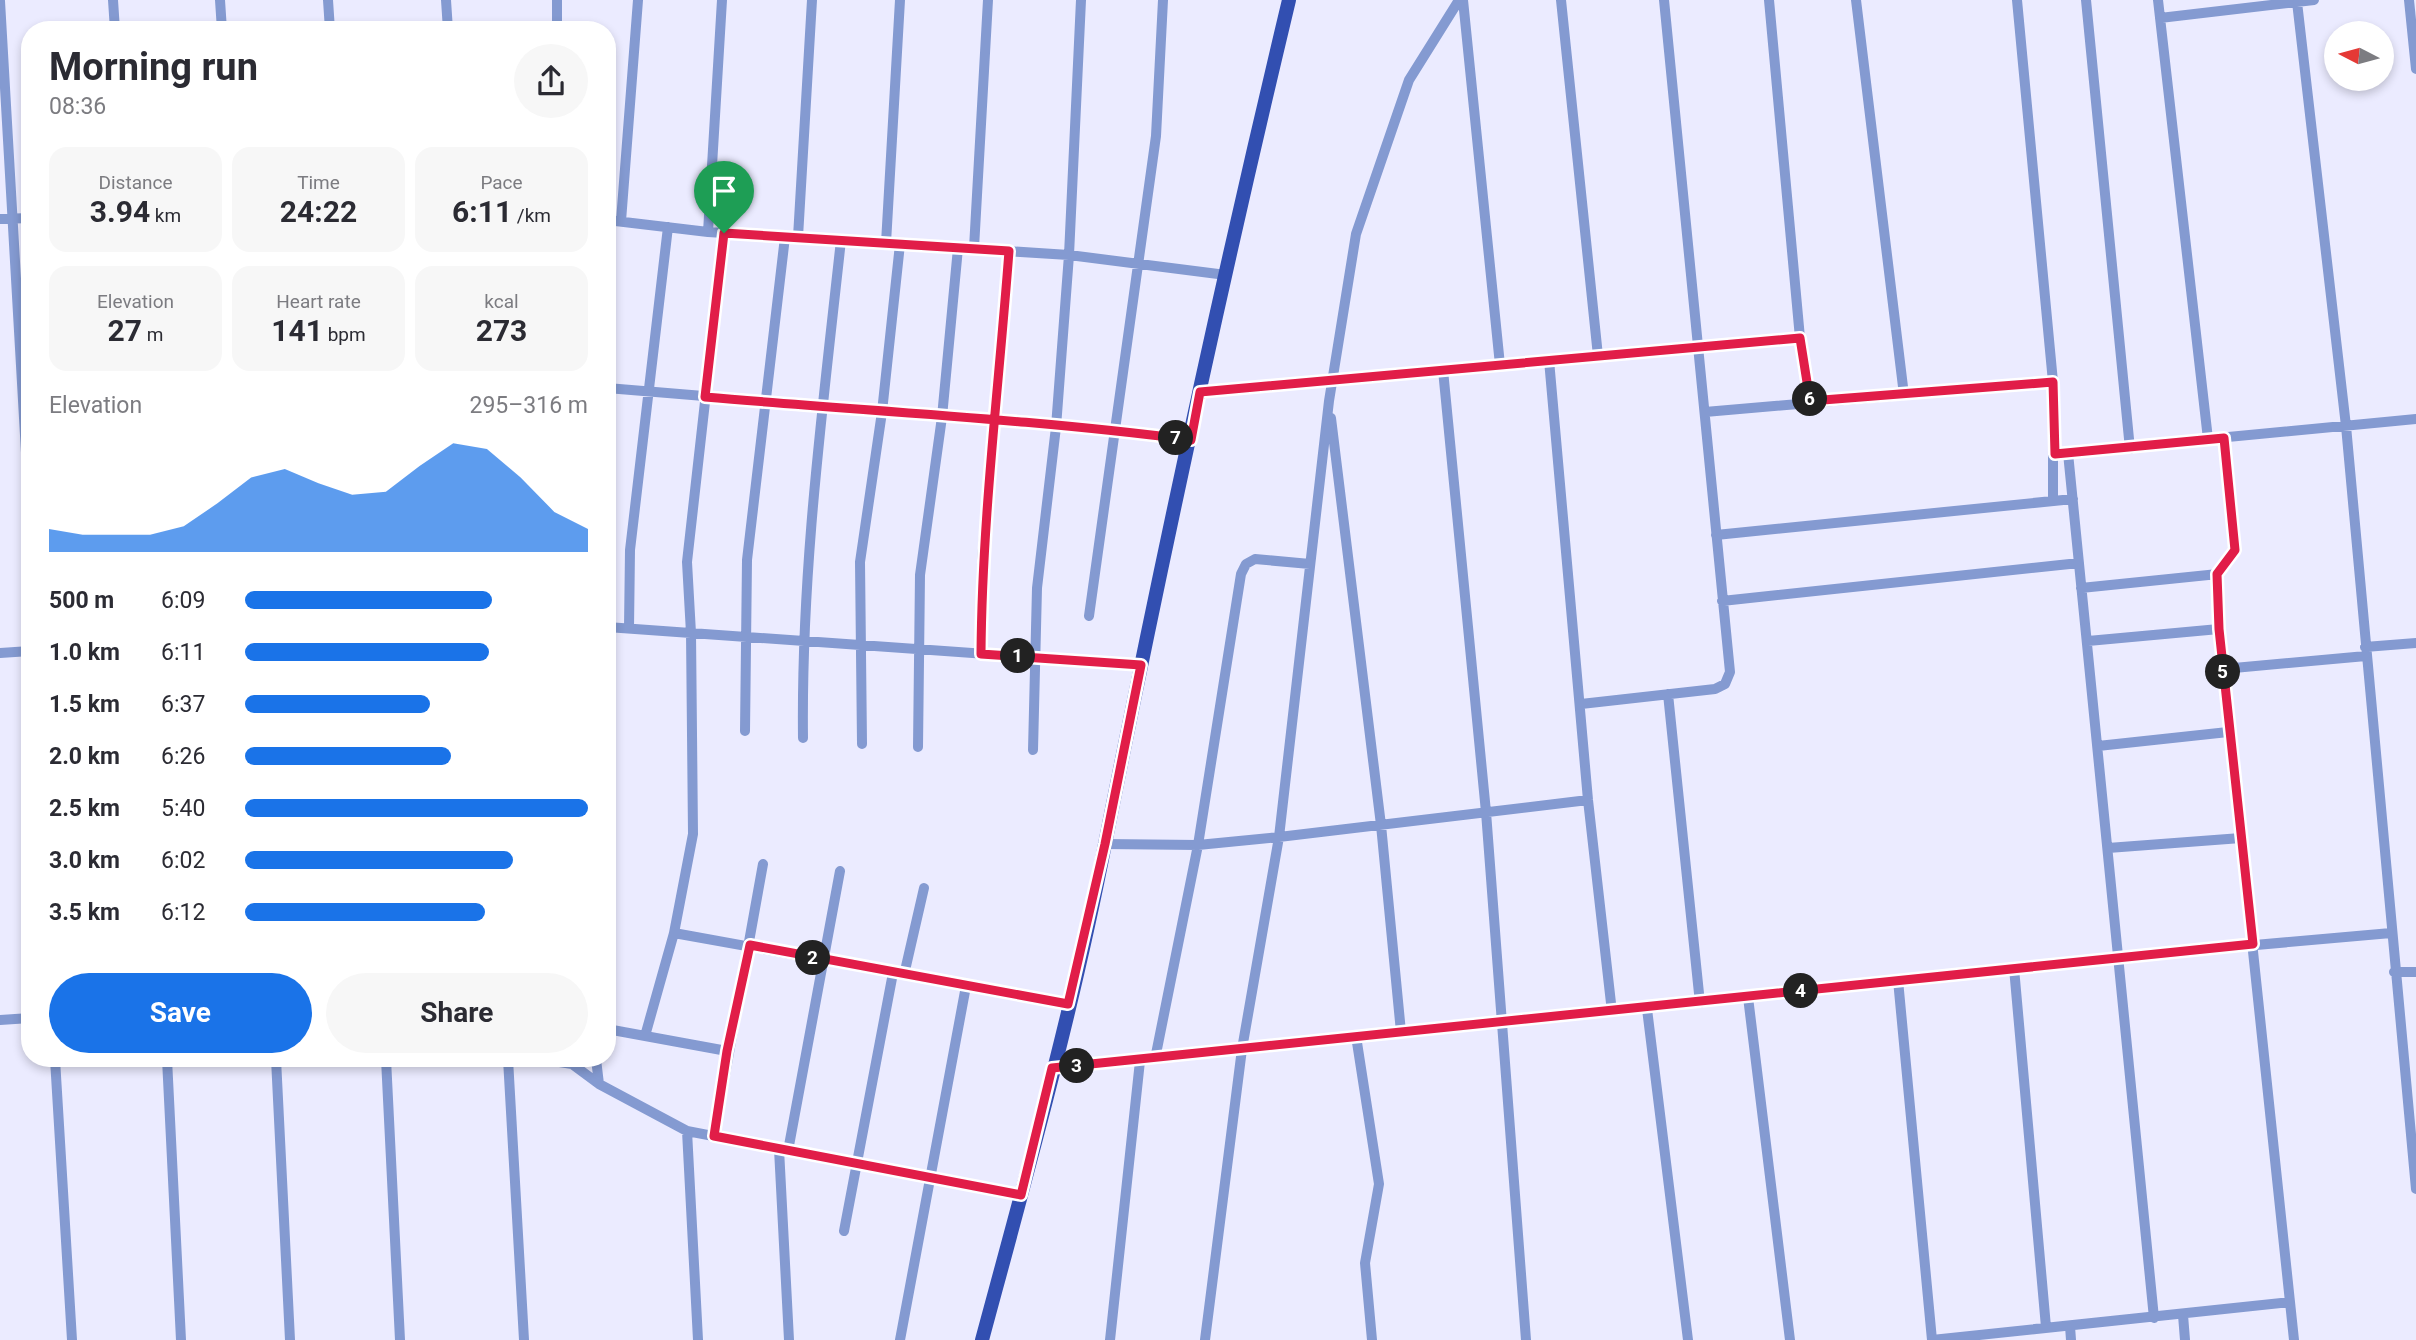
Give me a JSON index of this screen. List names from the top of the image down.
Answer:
{
  "north": "left",
  "page": {
    "heading": ["Morning run", "08:36"],
    "stats": [
      ["Distance", "3.94 km"],
      ["Time", "24:22"],
      ["Pace", "6:11 /km"],
      ["Elevation", "27 m"],
      ["Heart rate", "141 bpm"],
      ["kcal", "273"]
    ],
    "chart": ["Elevation", "295–316 m"],
    "pins": [
      "6",
      "7",
      "1",
      "5",
      "2",
      "4",
      "3"
    ],
    "list": [
      {
        "name": "500 m",
        "note": "6:09"
      },
      {
        "name": "1.0 km",
        "note": "6:11"
      },
      {
        "name": "1.5 km",
        "note": "6:37"
      },
      {
        "name": "2.0 km",
        "note": "6:26"
      },
      {
        "name": "2.5 km",
        "note": "5:40"
      },
      {
        "name": "3.0 km",
        "note": "6:02"
      },
      {
        "name": "3.5 km",
        "note": "6:12"
      }
    ],
    "buttons": ["Save", "Share"]
  }
}
